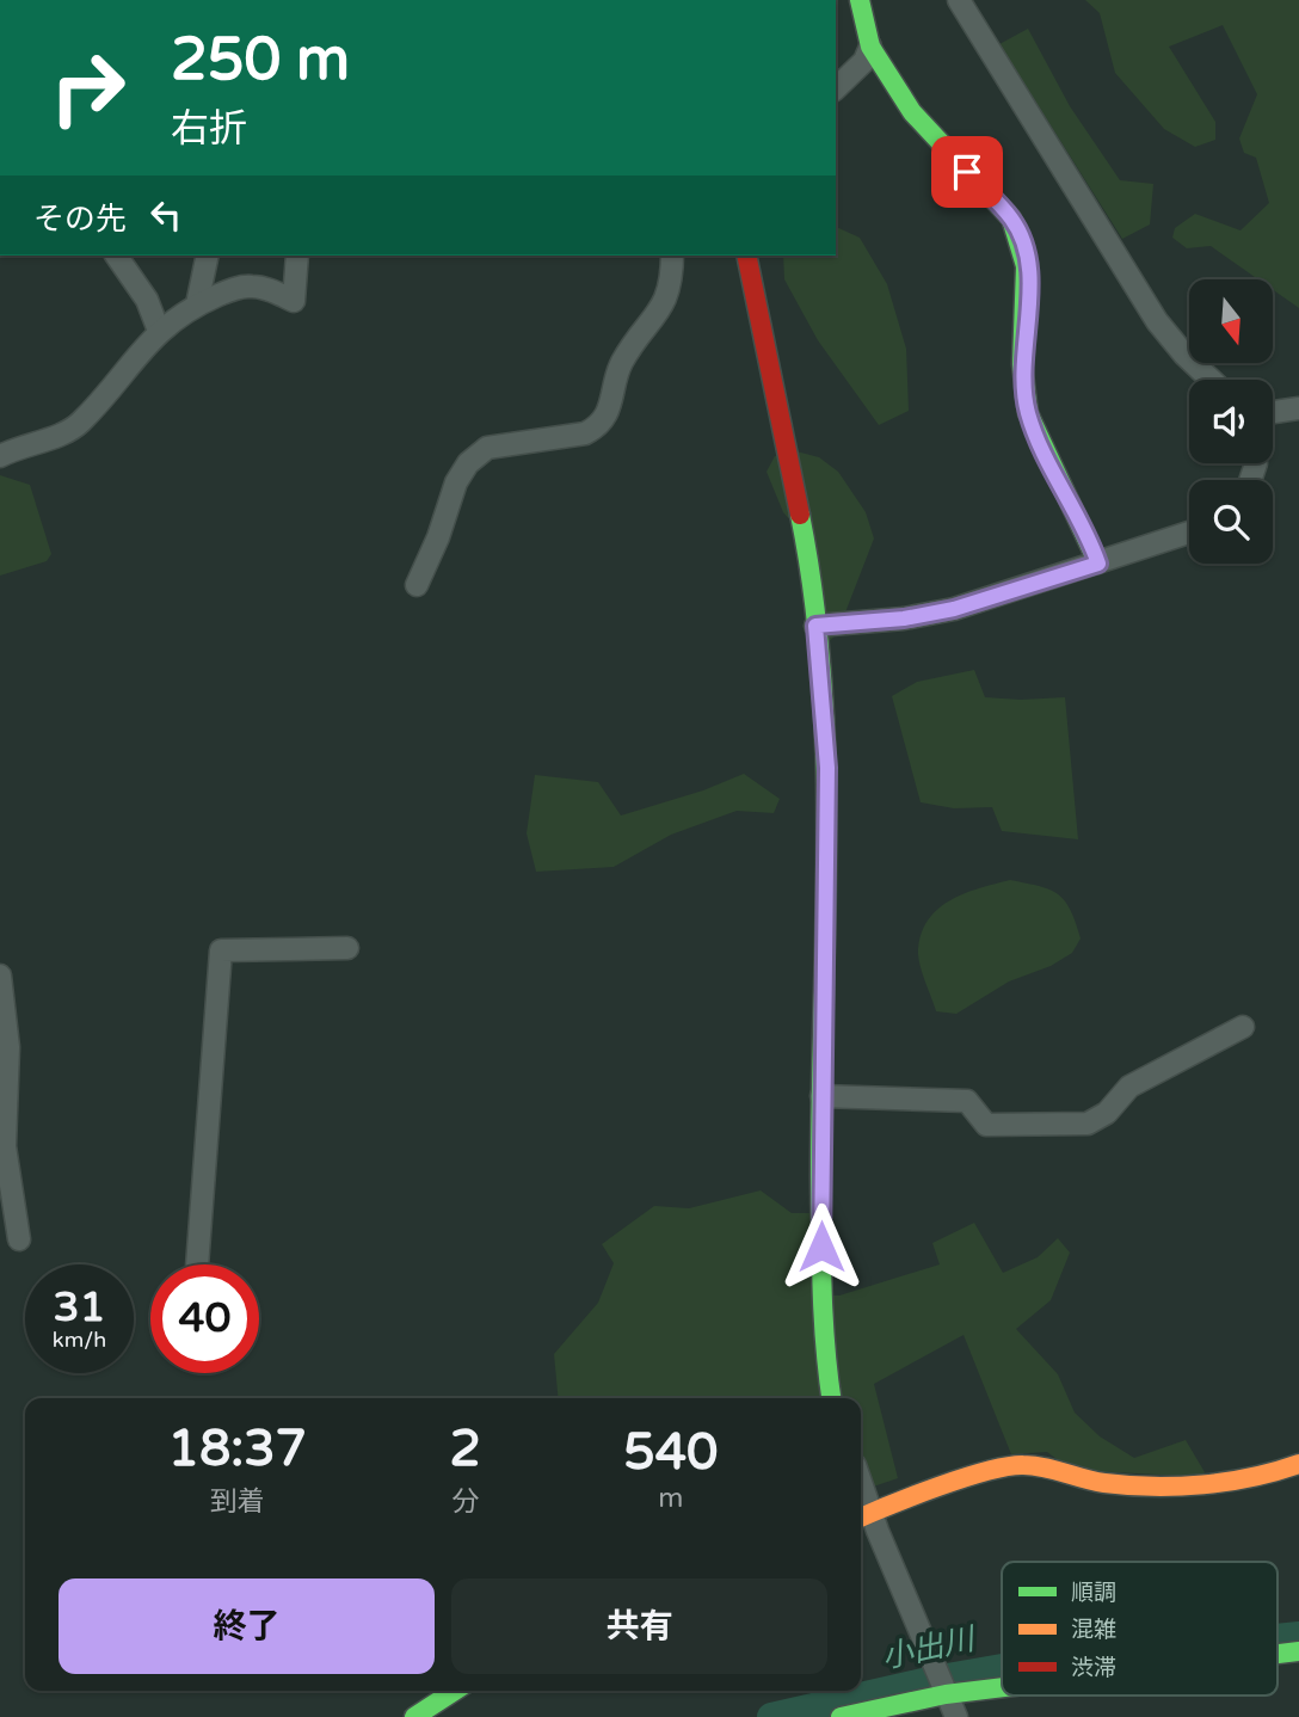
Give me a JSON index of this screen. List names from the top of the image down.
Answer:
{
  "water": ["小出川"],
  "legend": ["順調", "混雑", "渋滞"],
  "north": "bottom",
  "page": {
    "turn": ["250 m", "右折"],
    "then": "その先",
    "speed": "31 km/h",
    "limit": "40",
    "eta": [
      "18:37",
      "到着",
      "2",
      "分",
      "540",
      "m"
    ],
    "buttons": ["終了", "共有"]
  }
}
